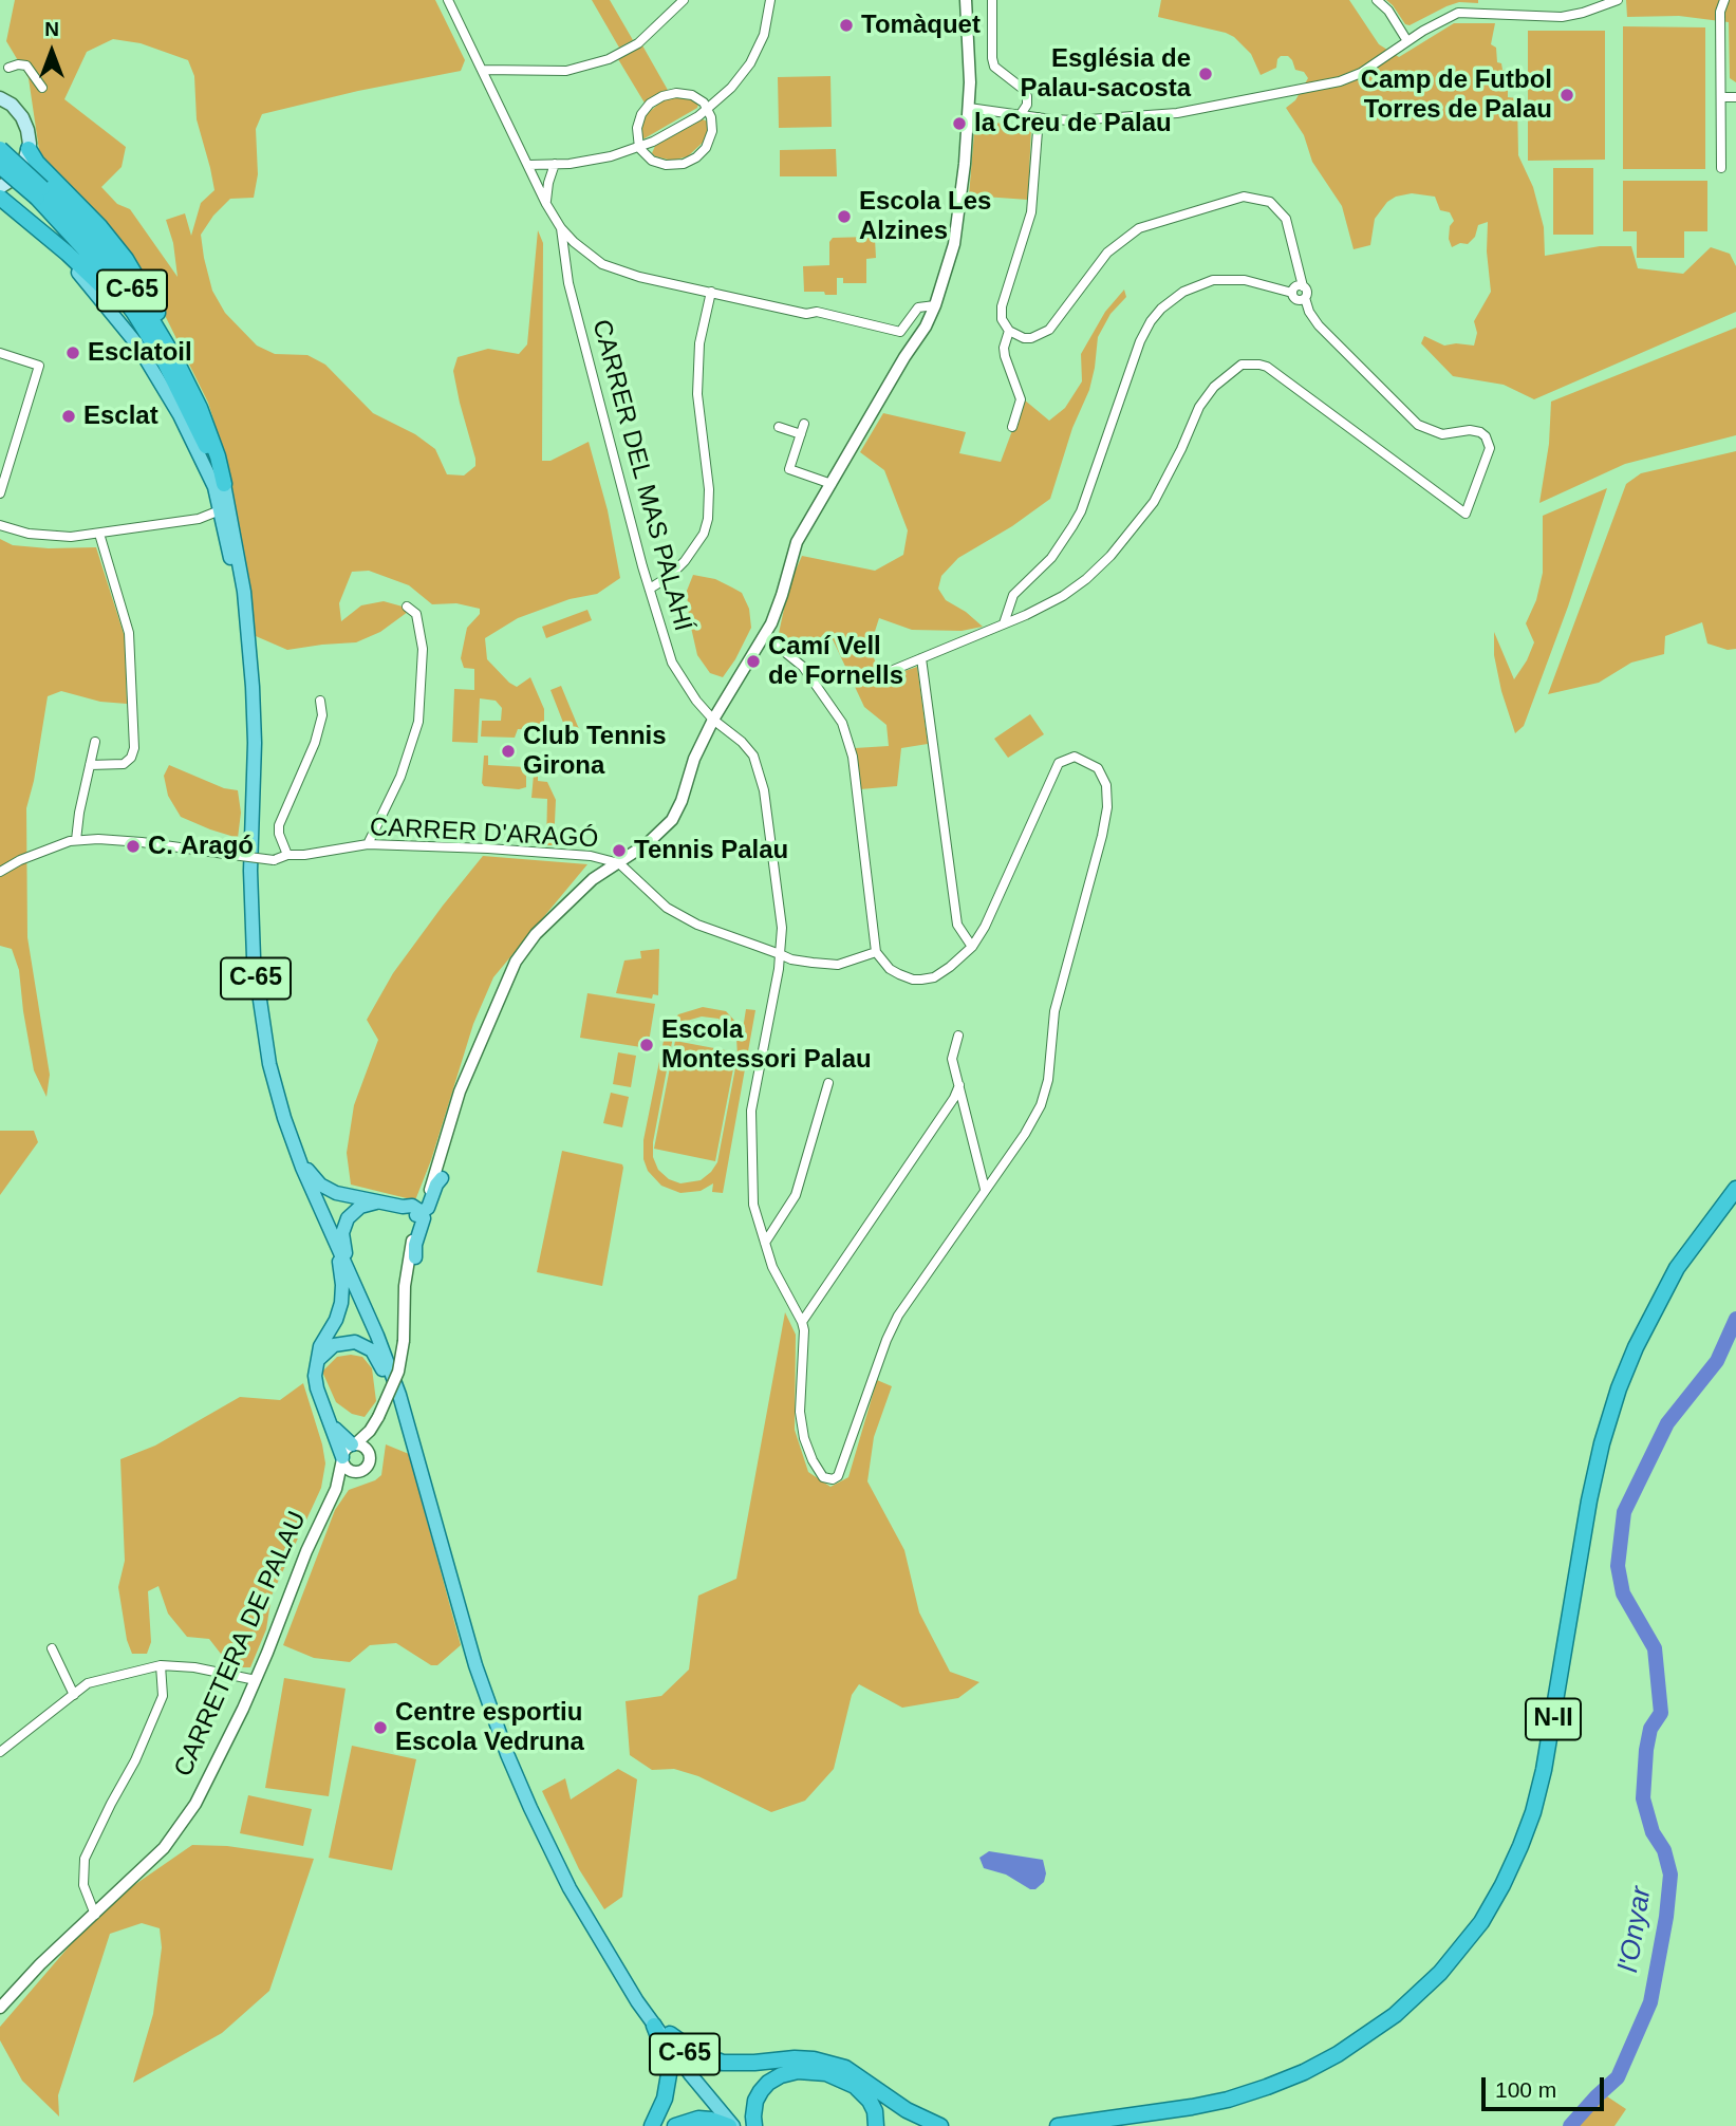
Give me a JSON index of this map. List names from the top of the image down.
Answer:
{
  "streets": {
    "highway": ["C-65", "N-II"],
    "street": ["CARRER DEL MAS PALAHÍ", "CARRER D'ARAGÓ", "CARRETERA DE PALAU"]
  },
  "water": ["l'Onyar"],
  "places": [
    "Tomàquet",
    "Església de Palau-sacosta",
    "Camp de Futbol Torres de Palau",
    "la Creu de Palau",
    "Escola Les Alzines",
    "Esclatoil",
    "Esclat",
    "Camí Vell de Fornells",
    "Club Tennis Girona",
    "C. Aragó",
    "Tennis Palau",
    "Escola Montessori Palau",
    "Centre esportiu Escola Vedruna"
  ],
  "scale_bar": "100 m",
  "north": "top"
}
